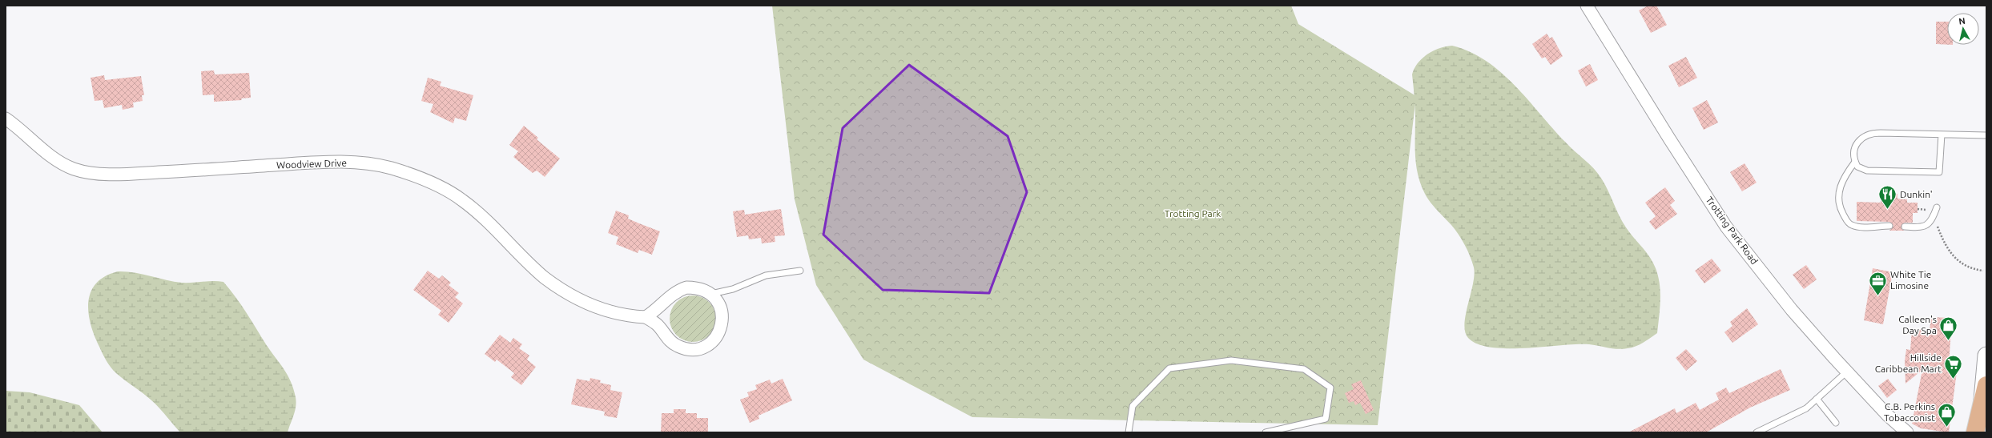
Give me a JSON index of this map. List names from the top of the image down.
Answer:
{
  "streets": {
    "street": ["Woodview Drive", "Trotting Park Road"]
  },
  "parks": ["Trotting Park"],
  "places": {
    "restaurant": ["Dunkin'"],
    "office": ["White Tie Limosine"],
    "shop": ["Calleen's Day Spa", "C.B. Perkins Tobacconist"],
    "supermarket": ["Hillside Caribbean Mart"]
  },
  "north": "top"
}
